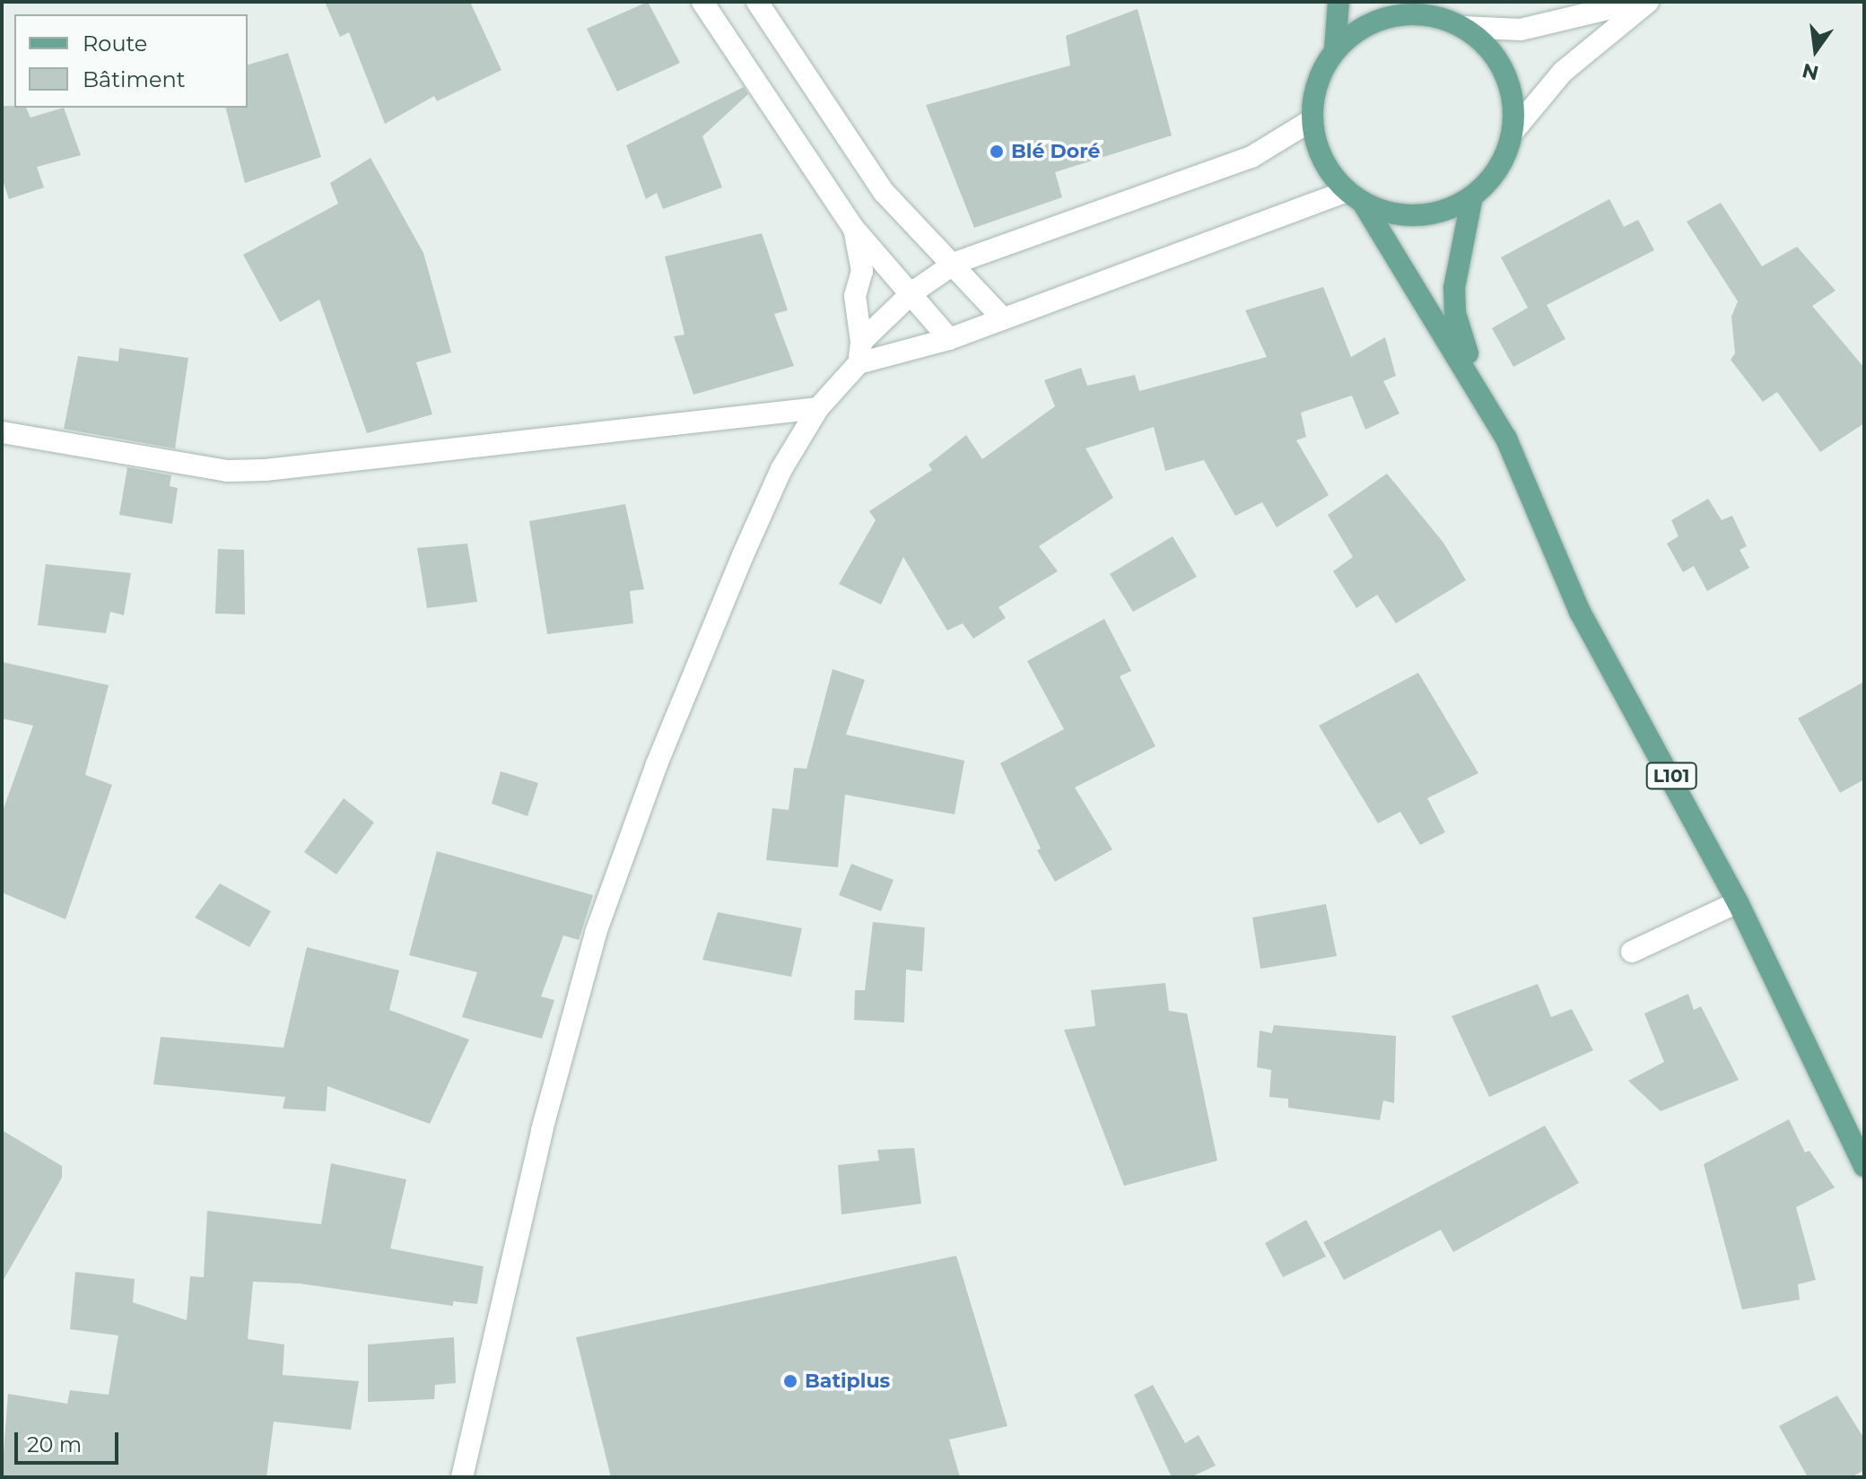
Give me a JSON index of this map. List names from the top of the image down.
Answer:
{
  "streets": {
    "main road": ["L101"]
  },
  "places": ["Blé Doré", "Batiplus"],
  "legend": ["Route", "Bâtiment"],
  "scale_bar": "20 m",
  "north": "bottom"
}
